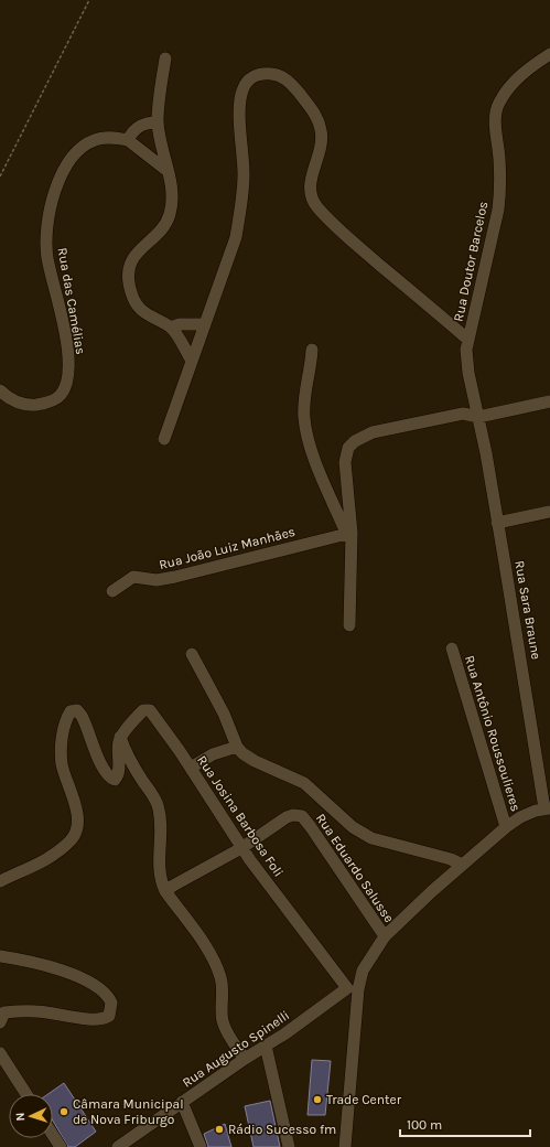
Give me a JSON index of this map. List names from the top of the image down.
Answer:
{
  "streets": {
    "street": [
      "Rua Doutor Barcelos",
      "Rua das Camélias",
      "Rua João Luiz Manhães",
      "Rua Sara Braune",
      "Rua Antônio Roussoulieres",
      "Rua Josina Barbosa Foli",
      "Rua Eduardo Salusse",
      "Rua Augusto Spinelli"
    ]
  },
  "crossings": [
    ["Rua Doutor Barcelos", "Rua Sara Braune"],
    ["Rua Josina Barbosa Foli", "Rua Eduardo Salusse"],
    ["Rua Josina Barbosa Foli", "Rua Augusto Spinelli"]
  ],
  "places": ["Trade Center", "Câmara Municipal de Nova Friburgo", "Rádio Sucesso fm"],
  "scale_bar": "100 m",
  "north": "left"
}
